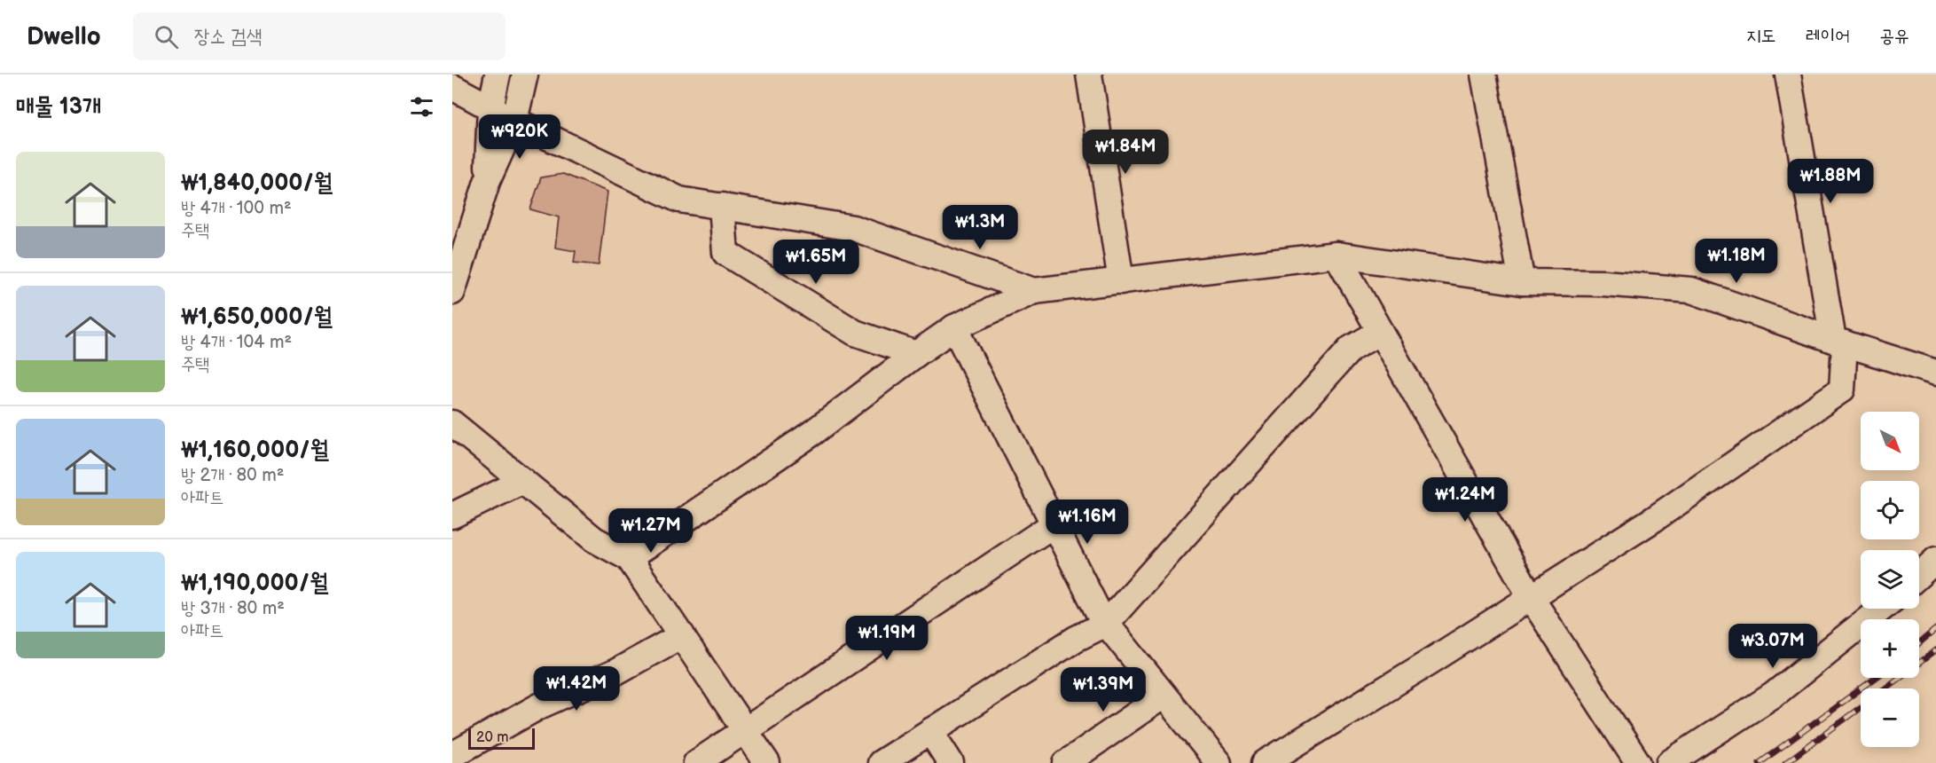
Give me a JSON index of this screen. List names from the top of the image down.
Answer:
{
  "scale_bar": "20 m",
  "north": "bottom right",
  "page": {
    "header": "Dwello",
    "search": "장소 검색",
    "nav": ["지도", "레이어", "공유"],
    "heading": "매물 13개",
    "price": [
      "₩920K",
      "₩1.84M",
      "₩1.88M",
      "₩1.3M",
      "₩1.18M",
      "₩1.65M",
      "₩1.24M",
      "₩1.16M",
      "₩1.27M",
      "₩1.19M",
      "₩3.07M",
      "₩1.42M",
      "₩1.39M"
    ],
    "list": [
      {
        "name": "₩1,840,000/월",
        "note": "방 4개 · 100 m² · 주택"
      },
      {
        "name": "₩1,650,000/월",
        "note": "방 4개 · 104 m² · 주택"
      },
      {
        "name": "₩1,160,000/월",
        "note": "방 2개 · 80 m² · 아파트"
      },
      {
        "name": "₩1,190,000/월",
        "note": "방 3개 · 80 m² · 아파트"
      }
    ],
    "map_buttons": ["+", "−"],
    "scale": "20 m"
  }
}
